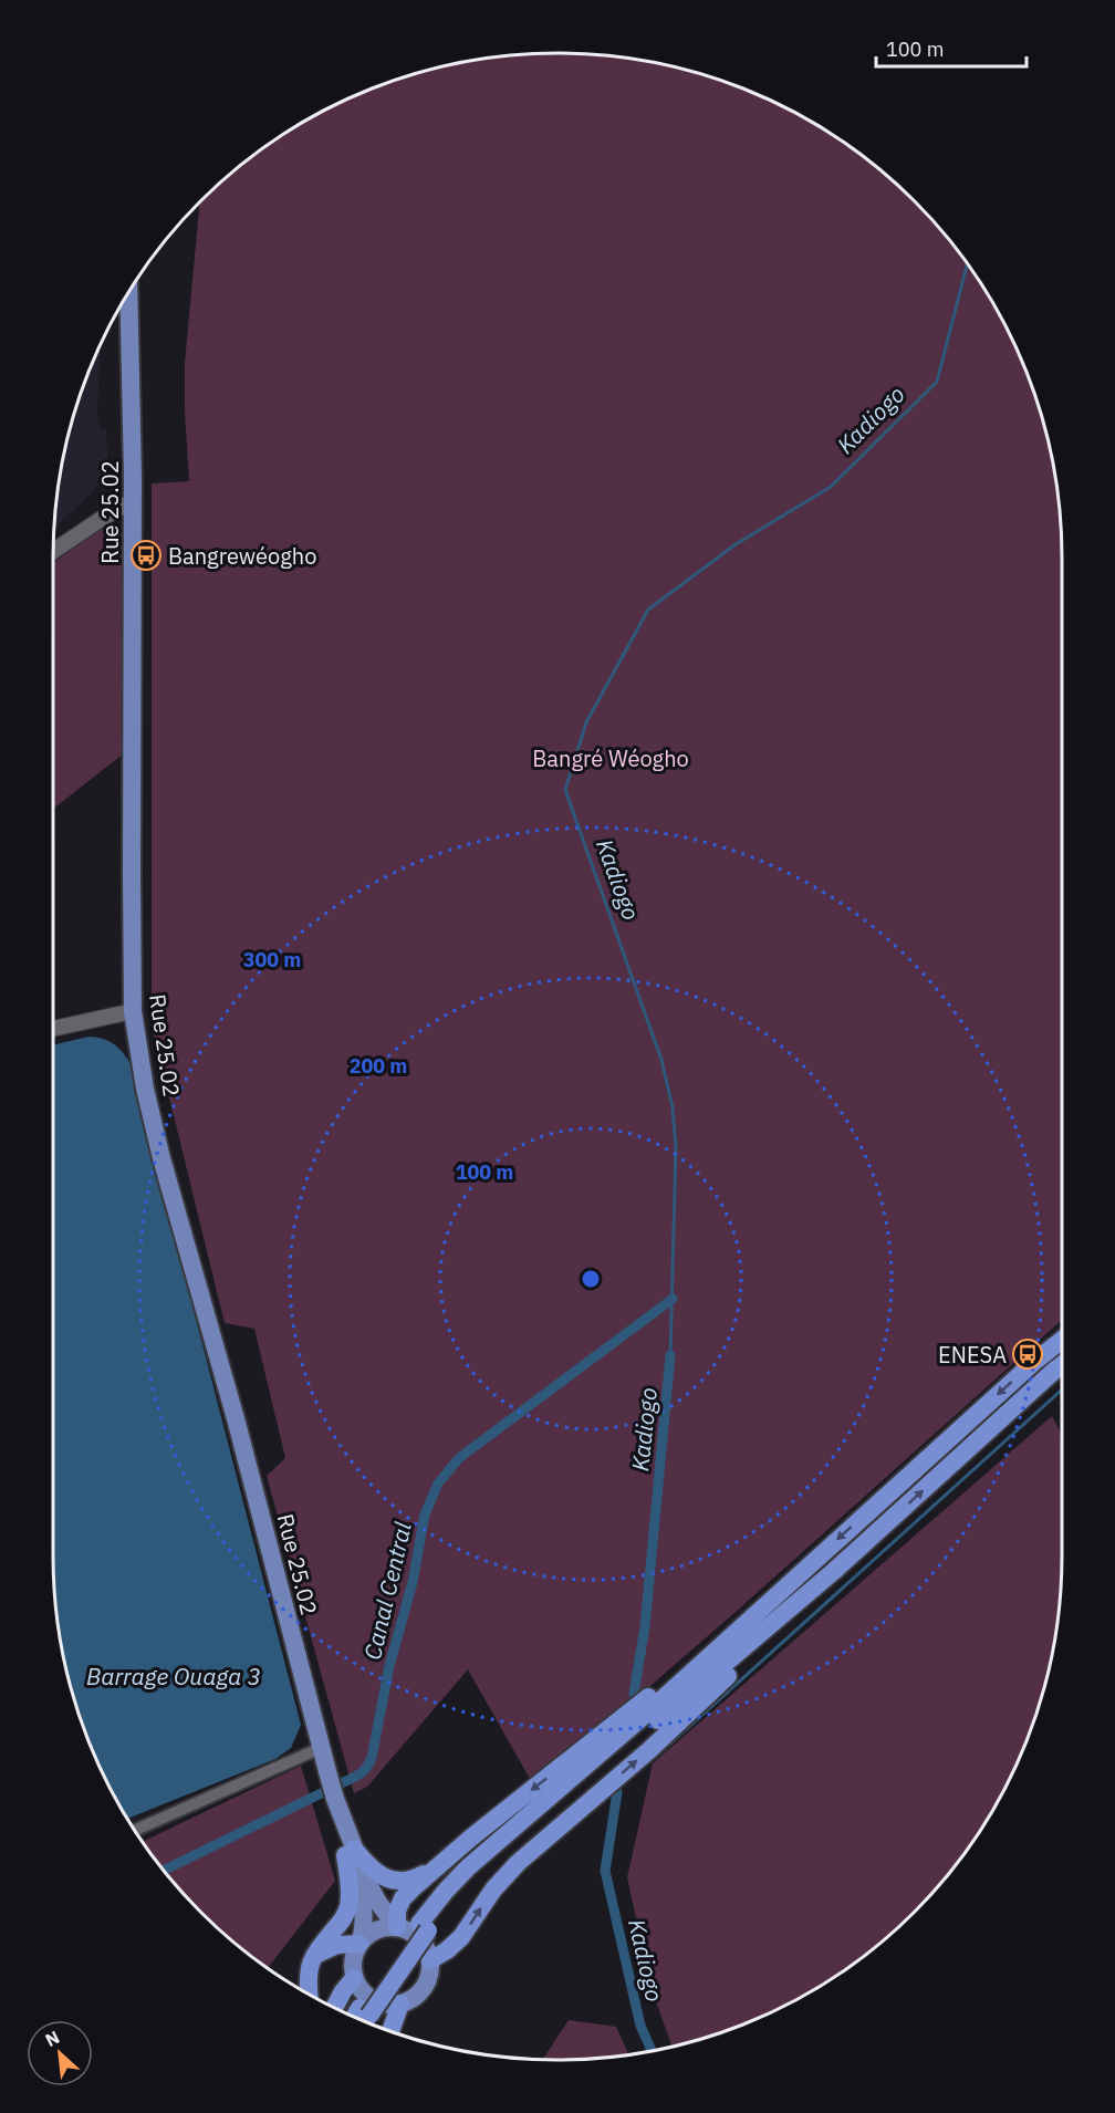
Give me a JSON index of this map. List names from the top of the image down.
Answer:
{
  "streets": {
    "main road": ["Rue 25.02"]
  },
  "water": ["Kadiogo", "Canal Central", "Barrage Ouaga 3"],
  "parks": ["Bangré Wéogho"],
  "places": {
    "bus stop": ["Bangrewéogho", "ENESA"]
  },
  "scale_bar": "100 m",
  "north": "top left",
  "rings": ["300 m", "200 m", "100 m"]
}
